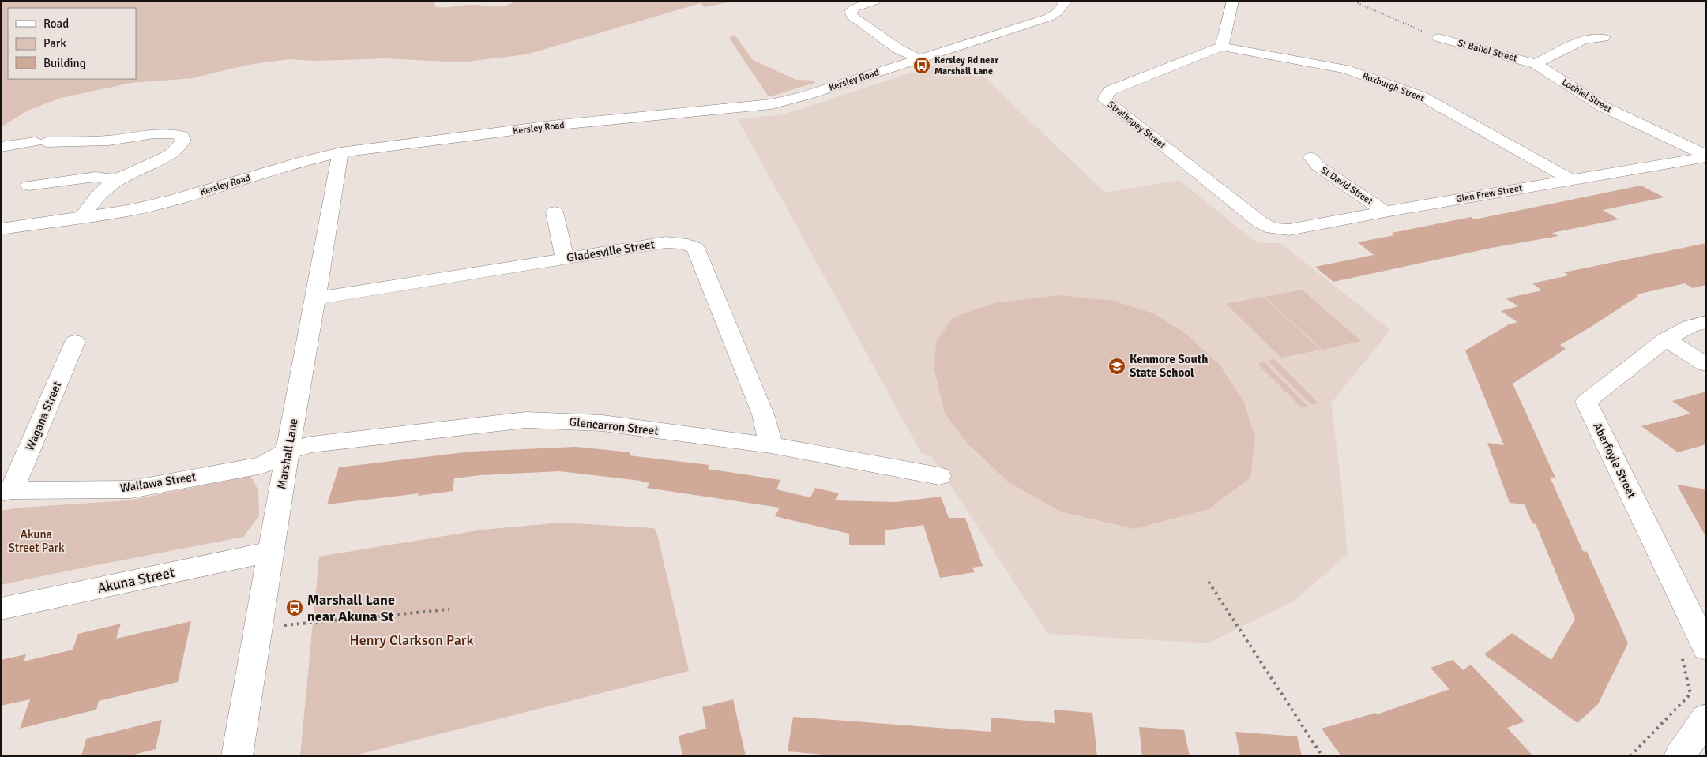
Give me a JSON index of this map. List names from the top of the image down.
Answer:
{
  "streets": {
    "street": [
      "St Baliol Street",
      "Kersley Road",
      "Roxburgh Street",
      "Lochiel Street",
      "Strathspey Street",
      "St David Street",
      "Glen Frew Street",
      "Gladesville Street",
      "Wagana Street",
      "Glencarron Street",
      "Marshall Lane",
      "Aberfoyle Street",
      "Wallawa Street",
      "Akuna Street"
    ]
  },
  "crossings": [
    ["St Baliol Street", "Lochiel Street"],
    ["Kersley Road", "Marshall Lane"],
    ["Roxburgh Street", "Strathspey Street"],
    ["Roxburgh Street", "Glen Frew Street"],
    ["Lochiel Street", "Glen Frew Street"],
    ["Strathspey Street", "Glen Frew Street"],
    ["St David Street", "Glen Frew Street"],
    ["Gladesville Street", "Glencarron Street"],
    ["Gladesville Street", "Marshall Lane"],
    ["Wagana Street", "Wallawa Street"],
    ["Glencarron Street", "Marshall Lane"],
    ["Glencarron Street", "Wallawa Street"],
    ["Marshall Lane", "Wallawa Street"],
    ["Marshall Lane", "Akuna Street"]
  ],
  "parks": ["Akuna Street Park", "Henry Clarkson Park"],
  "places": {
    "bus stop": ["Kersley Rd near Marshall Lane", "Marshall Lane near Akuna St"],
    "school or university": ["Kenmore South State School"]
  },
  "legend": ["Road", "Park", "Building"]
}
